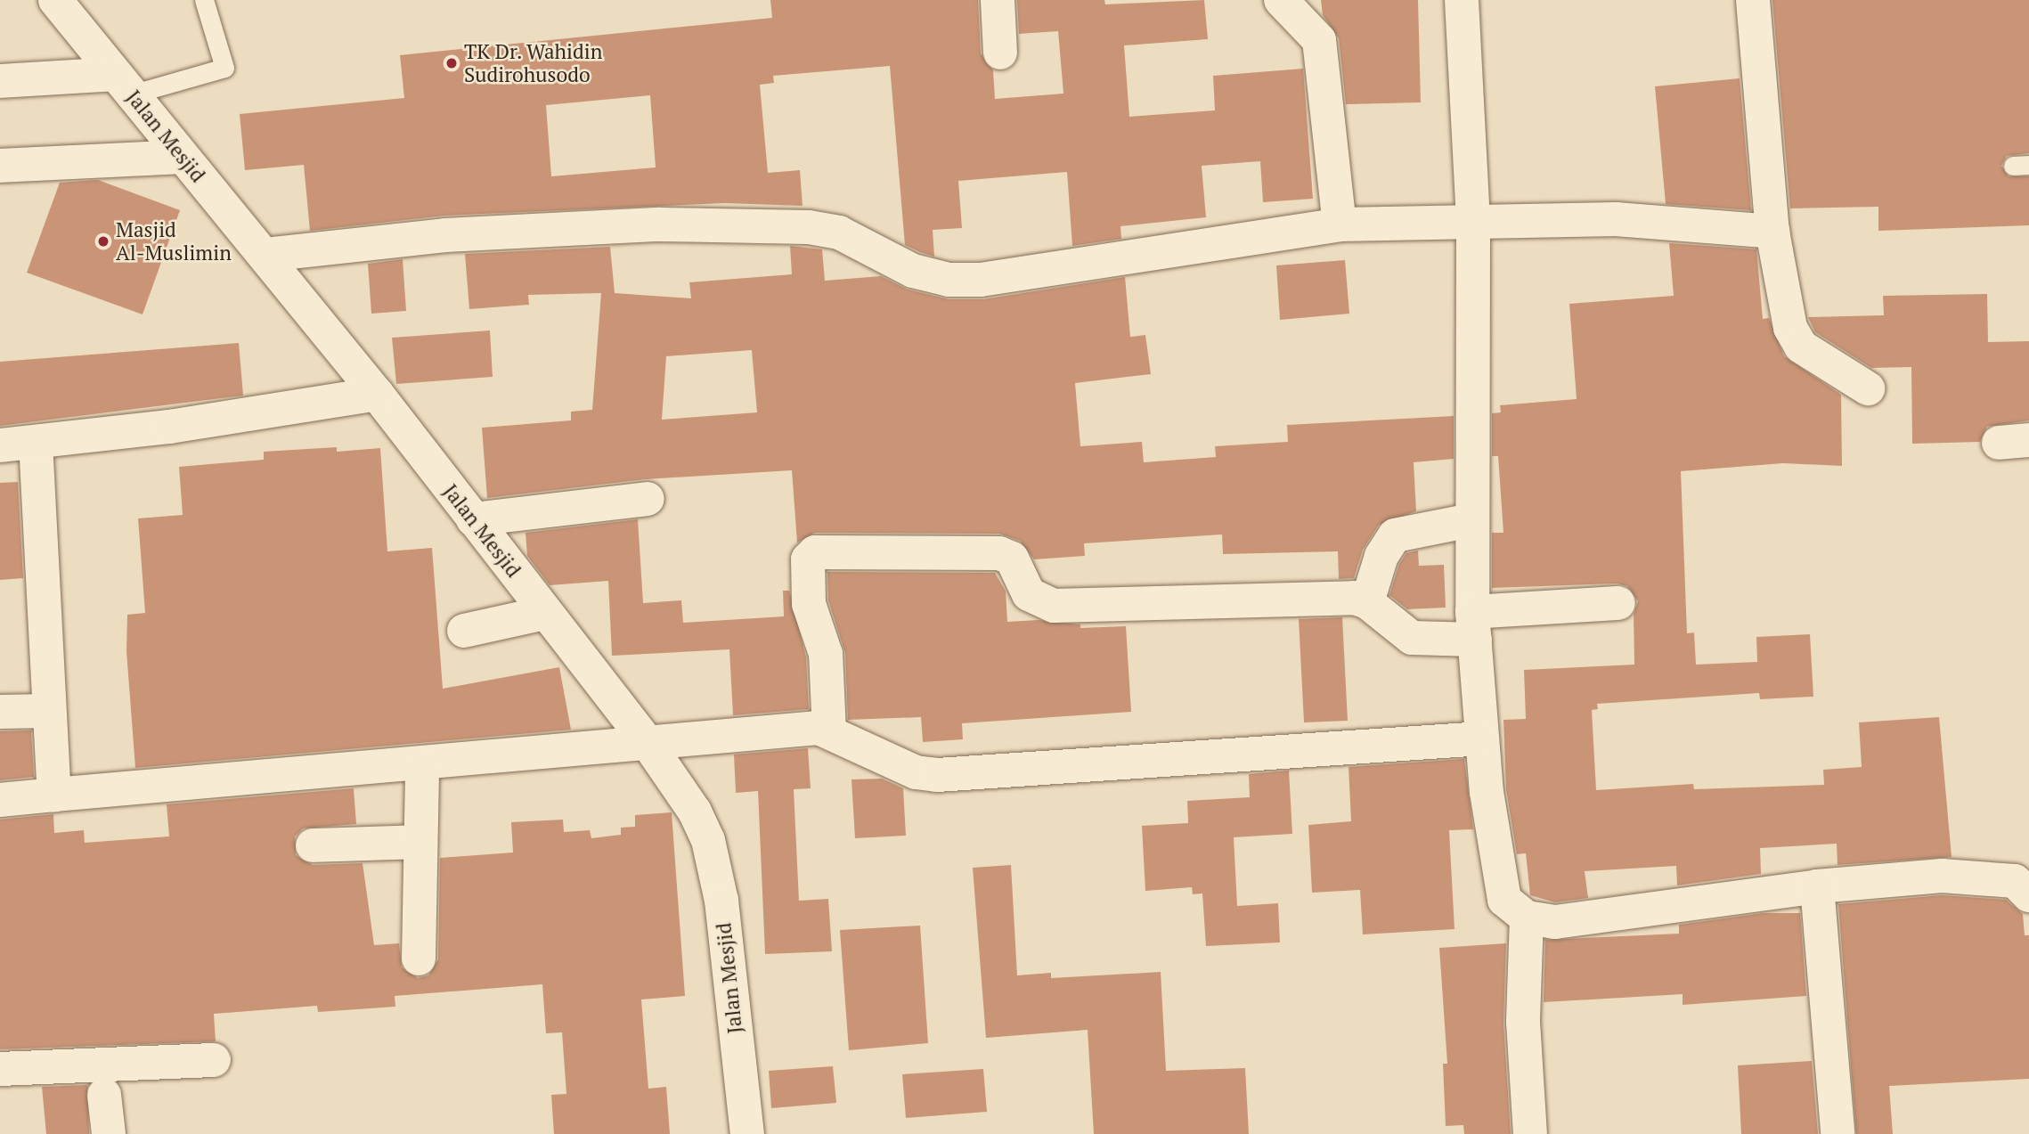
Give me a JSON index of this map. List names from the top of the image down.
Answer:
{
  "streets": {
    "street": ["Jalan Mesjid"]
  },
  "places": ["TK Dr. Wahidin Sudirohusodo", "Masjid Al-Muslimin"]
}
